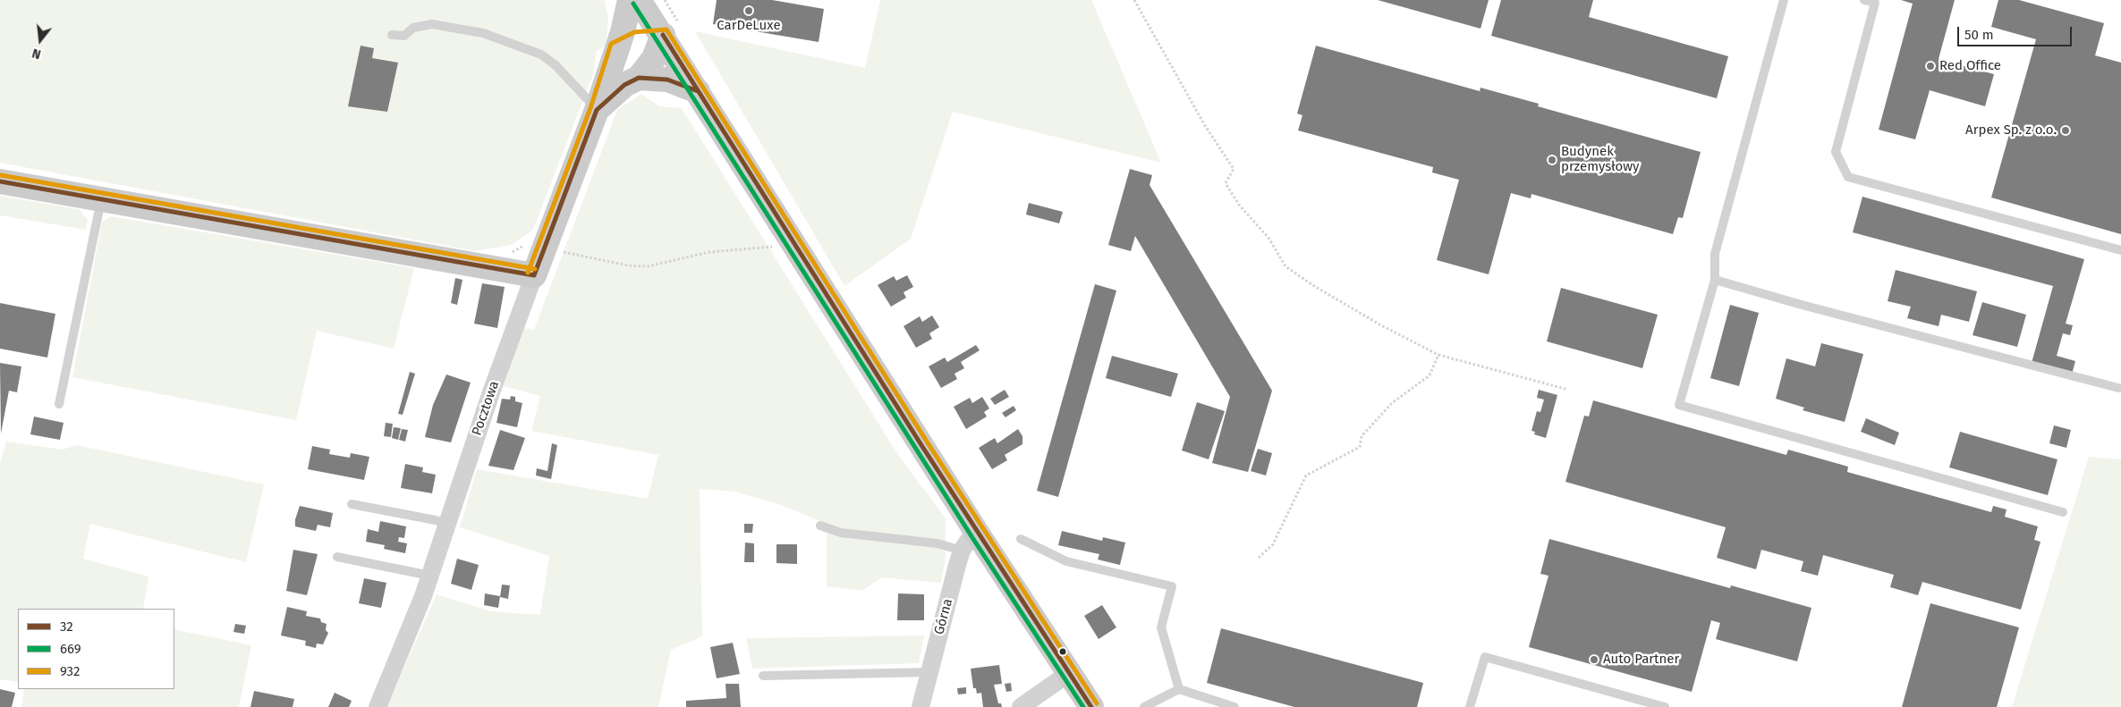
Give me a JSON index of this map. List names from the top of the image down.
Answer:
{
  "streets": {
    "street": ["Pocztowa", "Górna"]
  },
  "places": [
    "CarDeLuxe",
    "Red Office",
    "Arpex Sp. z o.o.",
    "Budynek przemysłowy",
    "Auto Partner"
  ],
  "lines": ["transit line 669", "transit line 932", "transit line 32"],
  "legend": ["32", "669", "932"],
  "scale_bar": "50 m",
  "north": "bottom"
}
